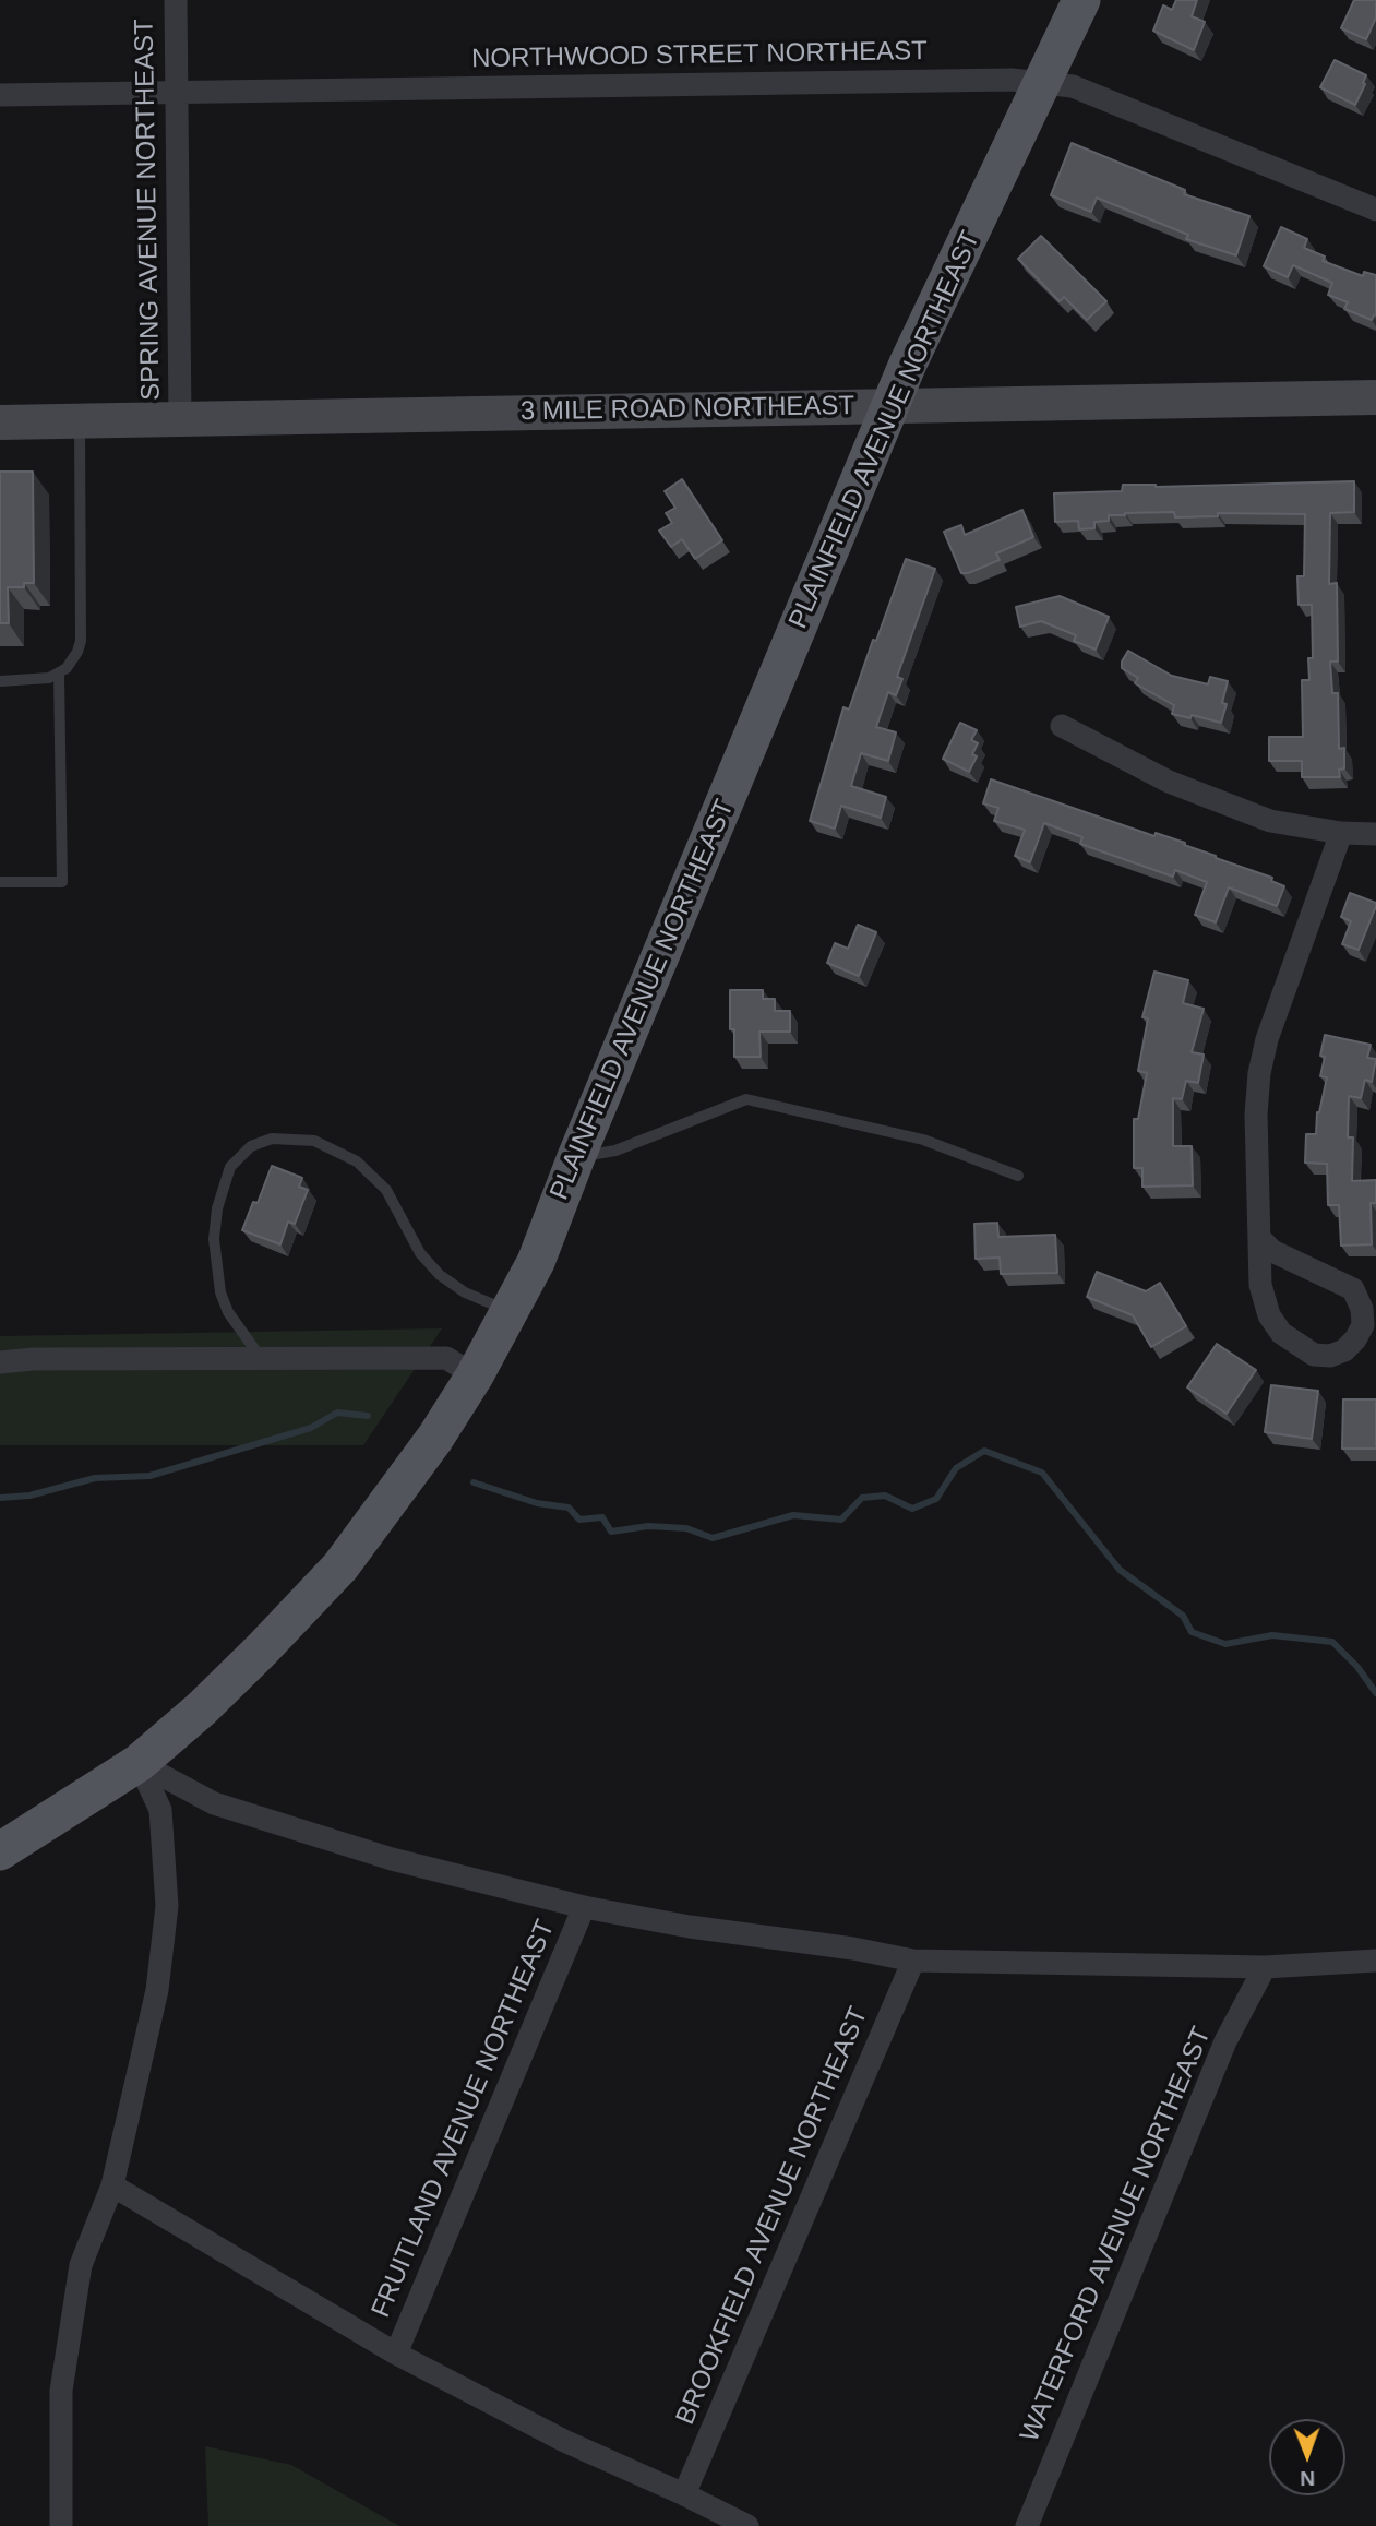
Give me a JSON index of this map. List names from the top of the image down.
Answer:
{
  "streets": {
    "main road": ["3 MILE ROAD NORTHEAST", "PLAINFIELD AVENUE NORTHEAST"],
    "street": [
      "NORTHWOOD STREET NORTHEAST",
      "SPRING AVENUE NORTHEAST",
      "FRUITLAND AVENUE NORTHEAST",
      "BROOKFIELD AVENUE NORTHEAST",
      "WATERFORD AVENUE NORTHEAST"
    ]
  },
  "crossings": [
    ["NORTHWOOD STREET NORTHEAST", "SPRING AVENUE NORTHEAST"],
    ["NORTHWOOD STREET NORTHEAST", "PLAINFIELD AVENUE NORTHEAST"],
    ["SPRING AVENUE NORTHEAST", "3 MILE ROAD NORTHEAST"],
    ["3 MILE ROAD NORTHEAST", "PLAINFIELD AVENUE NORTHEAST"]
  ],
  "north": "bottom"
}
